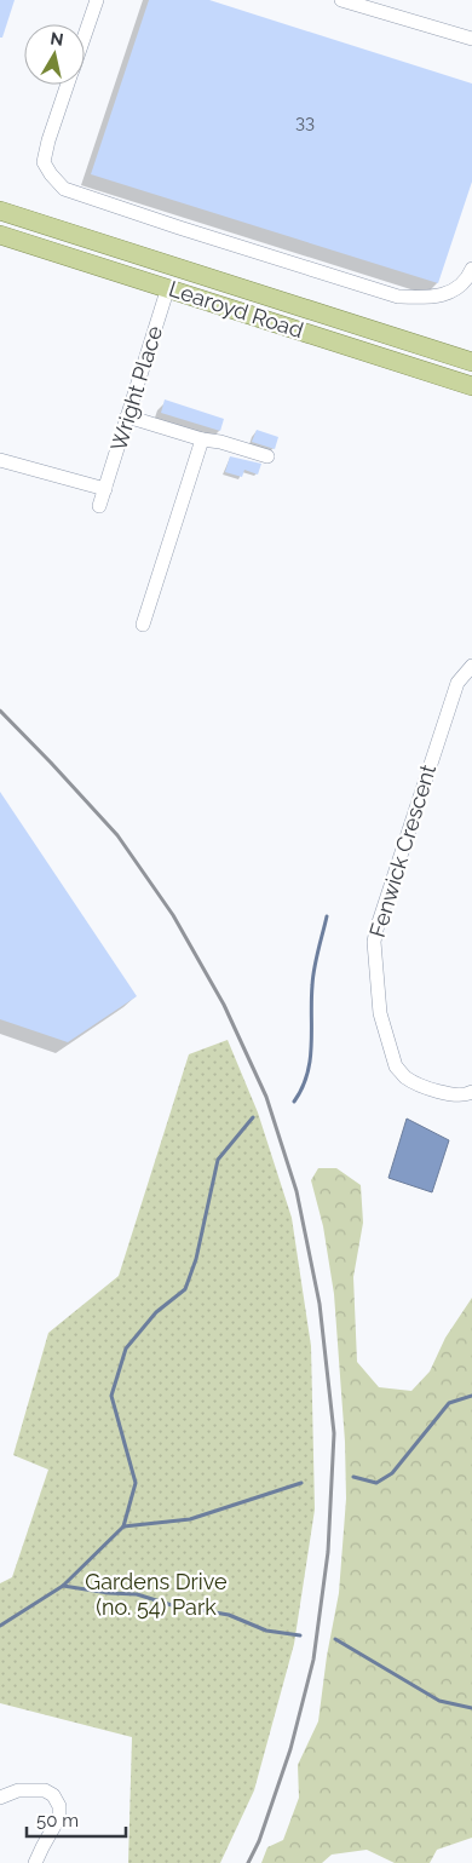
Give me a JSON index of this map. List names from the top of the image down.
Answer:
{
  "streets": {
    "main road": ["Learoyd Road"],
    "street": ["Wright Place", "Fenwick Crescent"]
  },
  "crossings": [
    ["Learoyd Road", "Wright Place"]
  ],
  "parks": ["Gardens Drive (no. 54) Park"],
  "house_numbers": ["33"],
  "scale_bar": "50 m",
  "north": "top"
}
